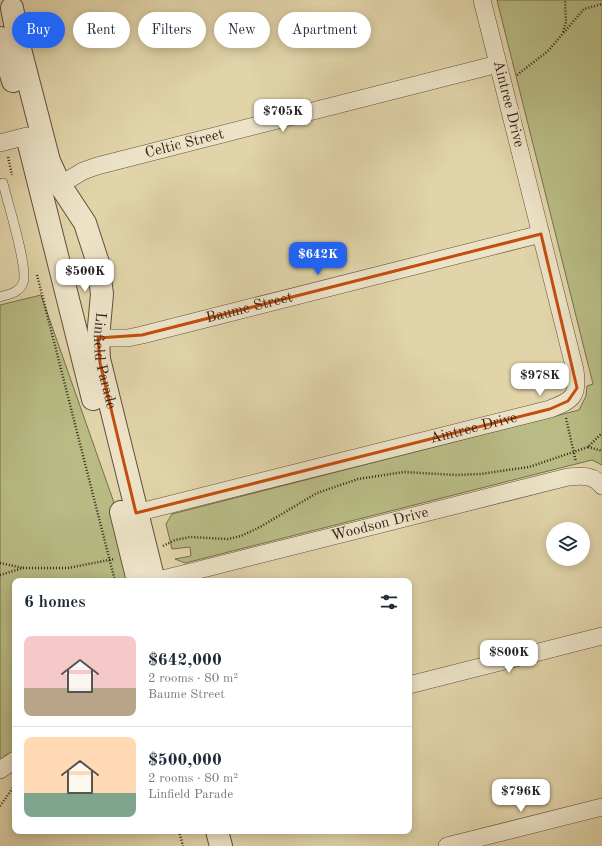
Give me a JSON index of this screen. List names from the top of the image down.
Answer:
{
  "streets": {
    "street": [
      "Aintree Drive",
      "Celtic Street",
      "Baume Street",
      "Linfield Parade",
      "Woodson Drive"
    ]
  },
  "crossings": [
    ["Aintree Drive", "Celtic Street"],
    ["Aintree Drive", "Baume Street"],
    ["Aintree Drive", "Linfield Parade"],
    ["Celtic Street", "Linfield Parade"],
    ["Baume Street", "Linfield Parade"]
  ],
  "page": {
    "chip": [
      "Buy",
      "Rent",
      "Filters",
      "New",
      "Apartment"
    ],
    "price": [
      "$705K",
      "$642K",
      "$500K",
      "$978K",
      "$800K",
      "$796K"
    ],
    "heading": "6 homes",
    "list": [
      {
        "name": "$642,000",
        "note": "2 rooms · 80 m² · Baume Street"
      },
      {
        "name": "$500,000",
        "note": "2 rooms · 80 m² · Linfield Parade"
      }
    ]
  }
}
